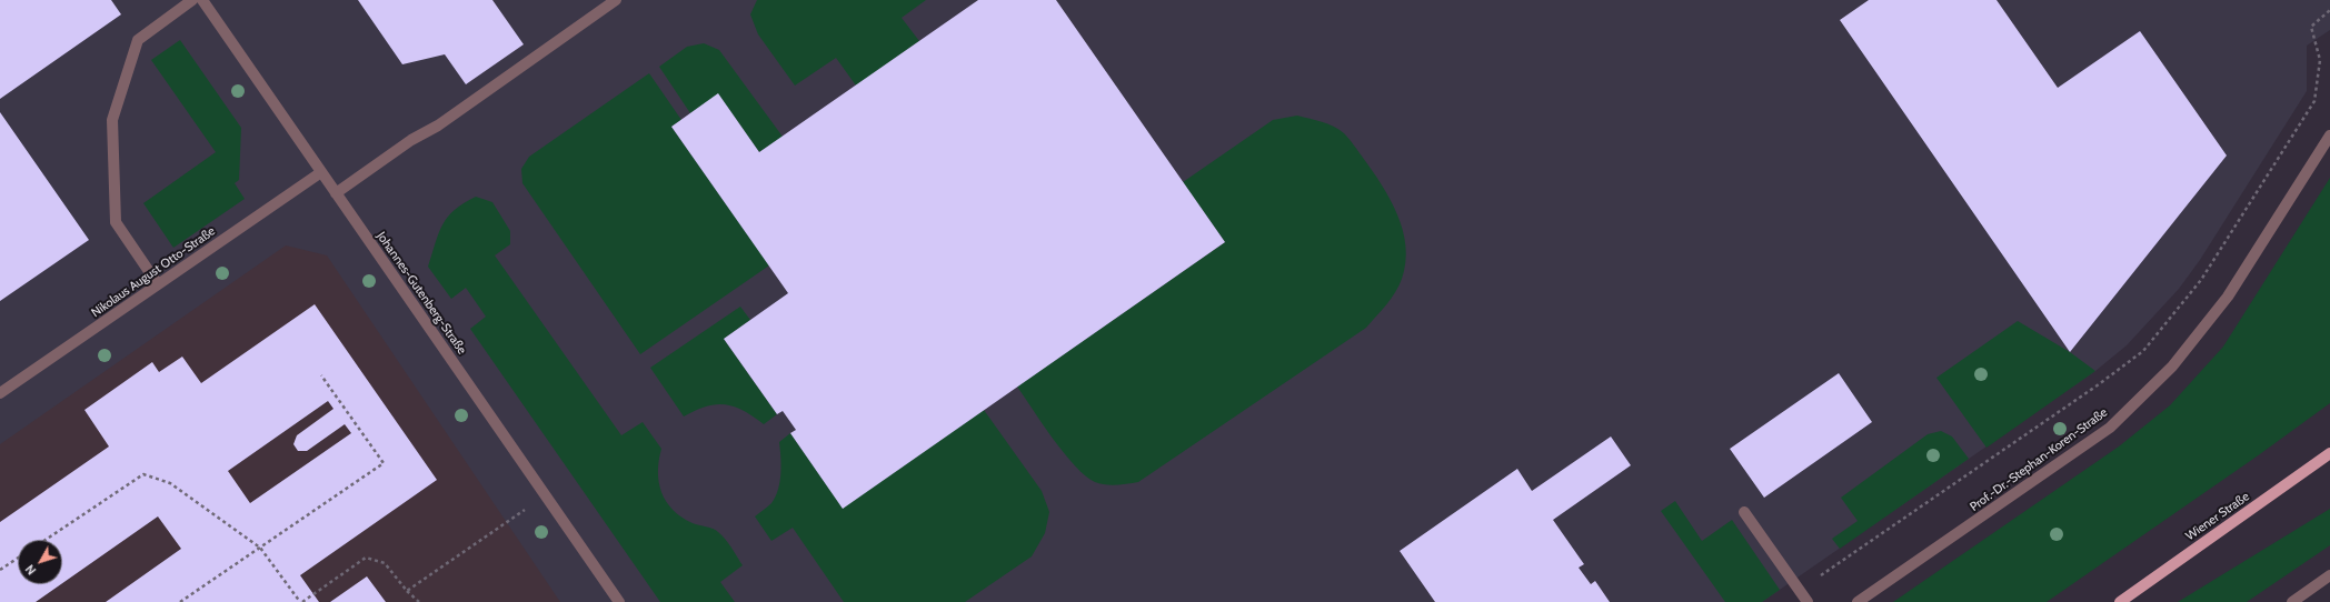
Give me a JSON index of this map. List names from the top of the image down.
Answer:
{
  "streets": {
    "main road": ["Wiener Straße"],
    "street": ["Nikolaus August Otto-Straße", "Johannes-Gutenberg-Straße", "Prof.-Dr.-Stephan-Koren-Straße"]
  },
  "crossings": [
    ["Nikolaus August Otto-Straße", "Johannes-Gutenberg-Straße"]
  ],
  "north": "bottom left"
}
